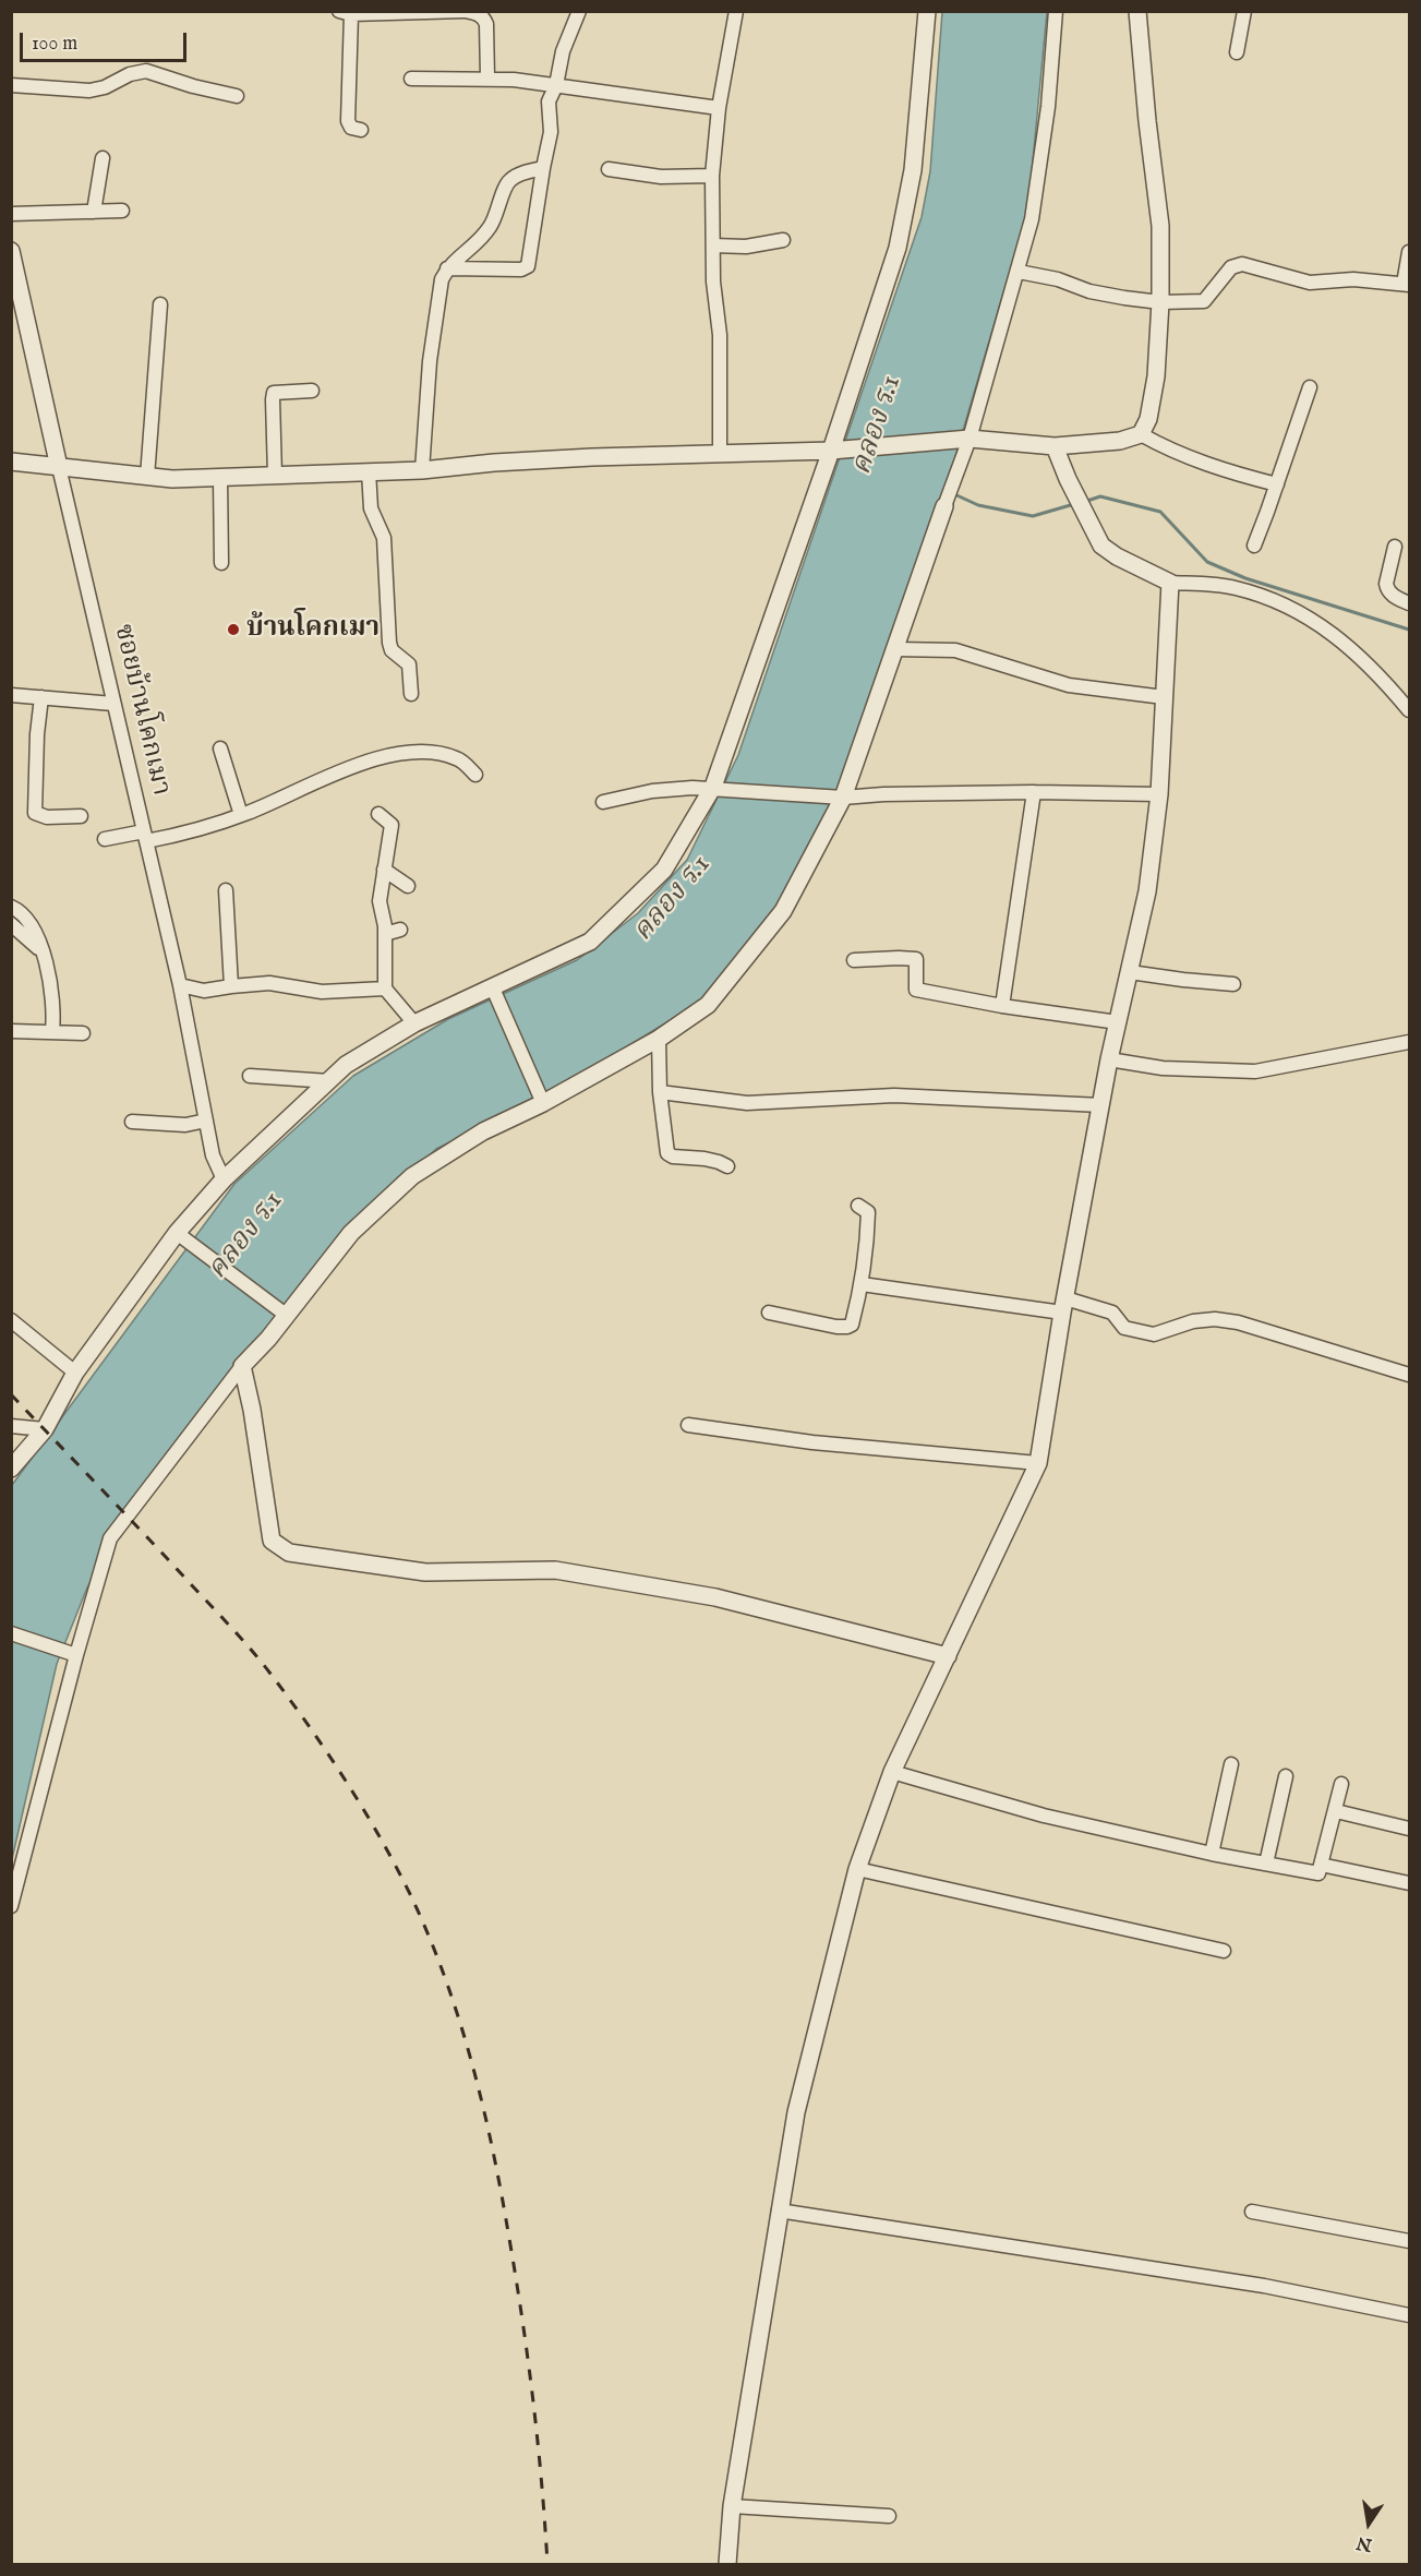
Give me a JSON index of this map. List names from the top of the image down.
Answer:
{
  "streets": {
    "street": ["ซอยบ้านโคกเมา"]
  },
  "water": ["คลอง ร.1"],
  "places": ["บ้านโคกเมา"],
  "scale_bar": "100 m",
  "north": "bottom"
}
